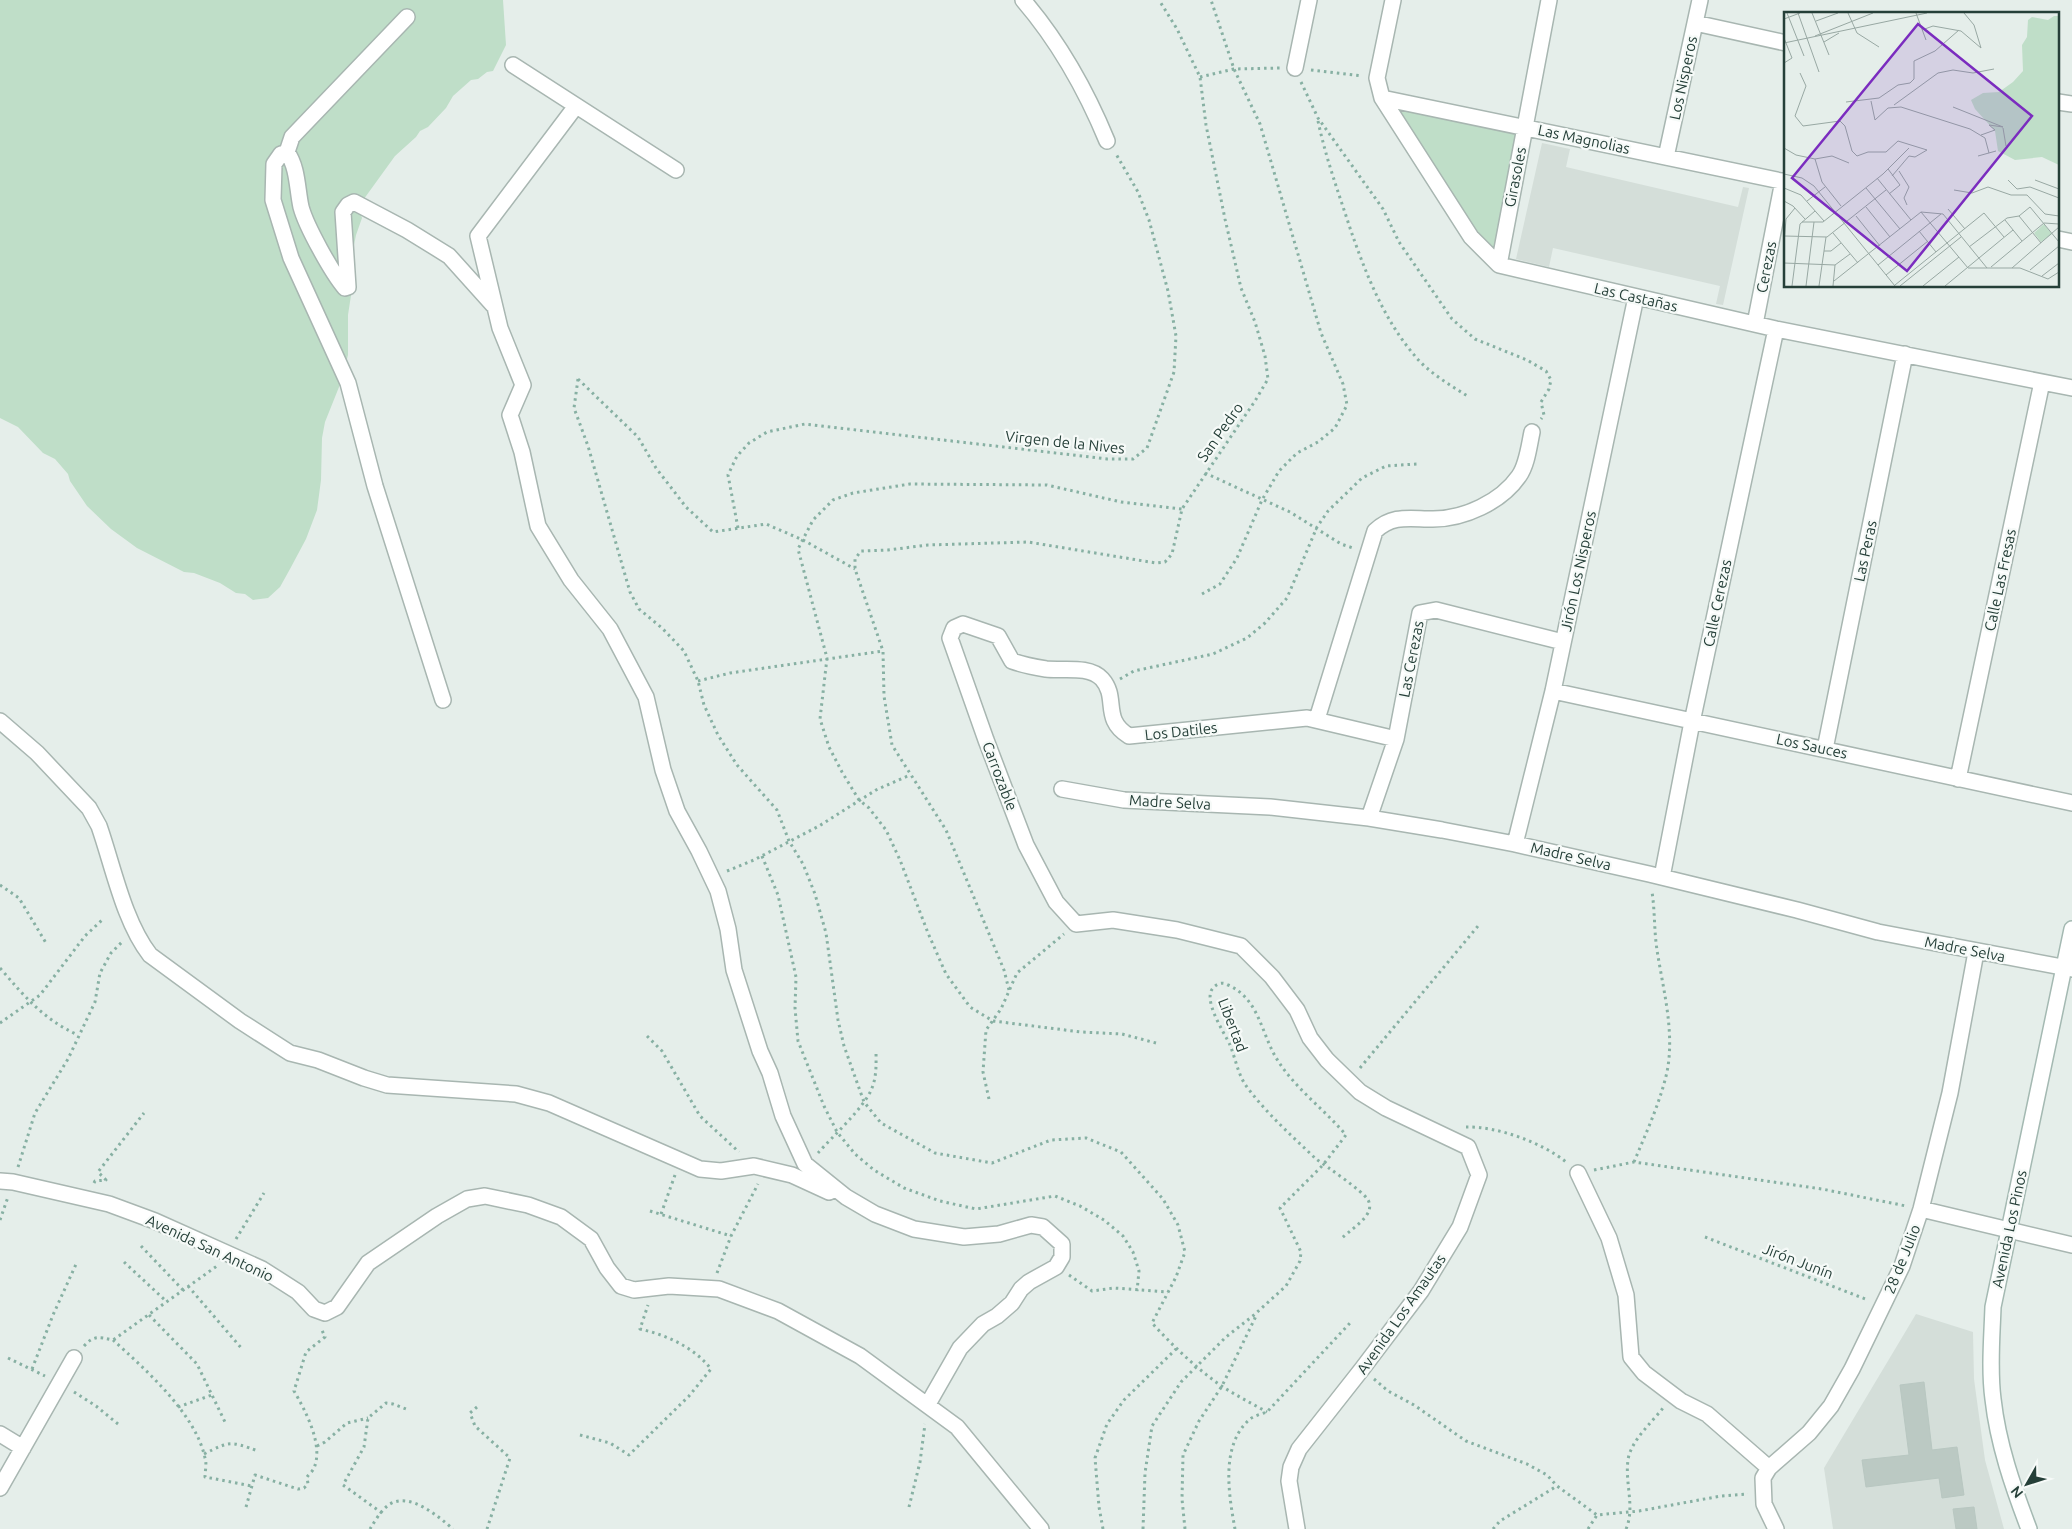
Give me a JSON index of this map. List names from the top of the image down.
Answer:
{
  "streets": {
    "street": [
      "Los Nisperos",
      "Las Magnolias",
      "Girasoles",
      "Cerezas",
      "Las Castañas",
      "Las Peras",
      "Jirón Los Nisperos",
      "Calle Las Fresas",
      "Calle Cerezas",
      "Las Cerezas",
      "Los Datiles",
      "Los Sauces",
      "Carrozable",
      "Madre Selva",
      "Avenida Los Pinos",
      "Avenida San Antonio",
      "28 de Julio",
      "Avenida Los Amautas"
    ],
    "path": [
      "San Pedro",
      "Virgen de la Nives",
      "Libertad",
      "Jirón Junín"
    ]
  },
  "crossings": [
    ["Los Nisperos", "Las Magnolias"],
    ["Las Magnolias", "Girasoles"],
    ["Las Magnolias", "Cerezas"],
    ["Girasoles", "Las Castañas"],
    ["Cerezas", "Las Castañas"],
    ["Las Castañas", "Las Peras"],
    ["Las Castañas", "Jirón Los Nisperos"],
    ["Las Castañas", "Calle Las Fresas"],
    ["Las Castañas", "Calle Cerezas"],
    ["Las Peras", "Los Sauces"],
    ["Jirón Los Nisperos", "Las Cerezas"],
    ["Jirón Los Nisperos", "Los Sauces"],
    ["Jirón Los Nisperos", "Madre Selva"],
    ["Calle Las Fresas", "Los Sauces"],
    ["Calle Cerezas", "Los Sauces"],
    ["Calle Cerezas", "Madre Selva"],
    ["Las Cerezas", "Los Datiles"],
    ["Las Cerezas", "Madre Selva"],
    ["Los Datiles", "Carrozable"],
    ["Carrozable", "Avenida Los Amautas"],
    ["Madre Selva", "Avenida Los Pinos"],
    ["Madre Selva", "28 de Julio"],
    ["28 de Julio", "Jirón Junín"]
  ],
  "north": "bottom left"
}
